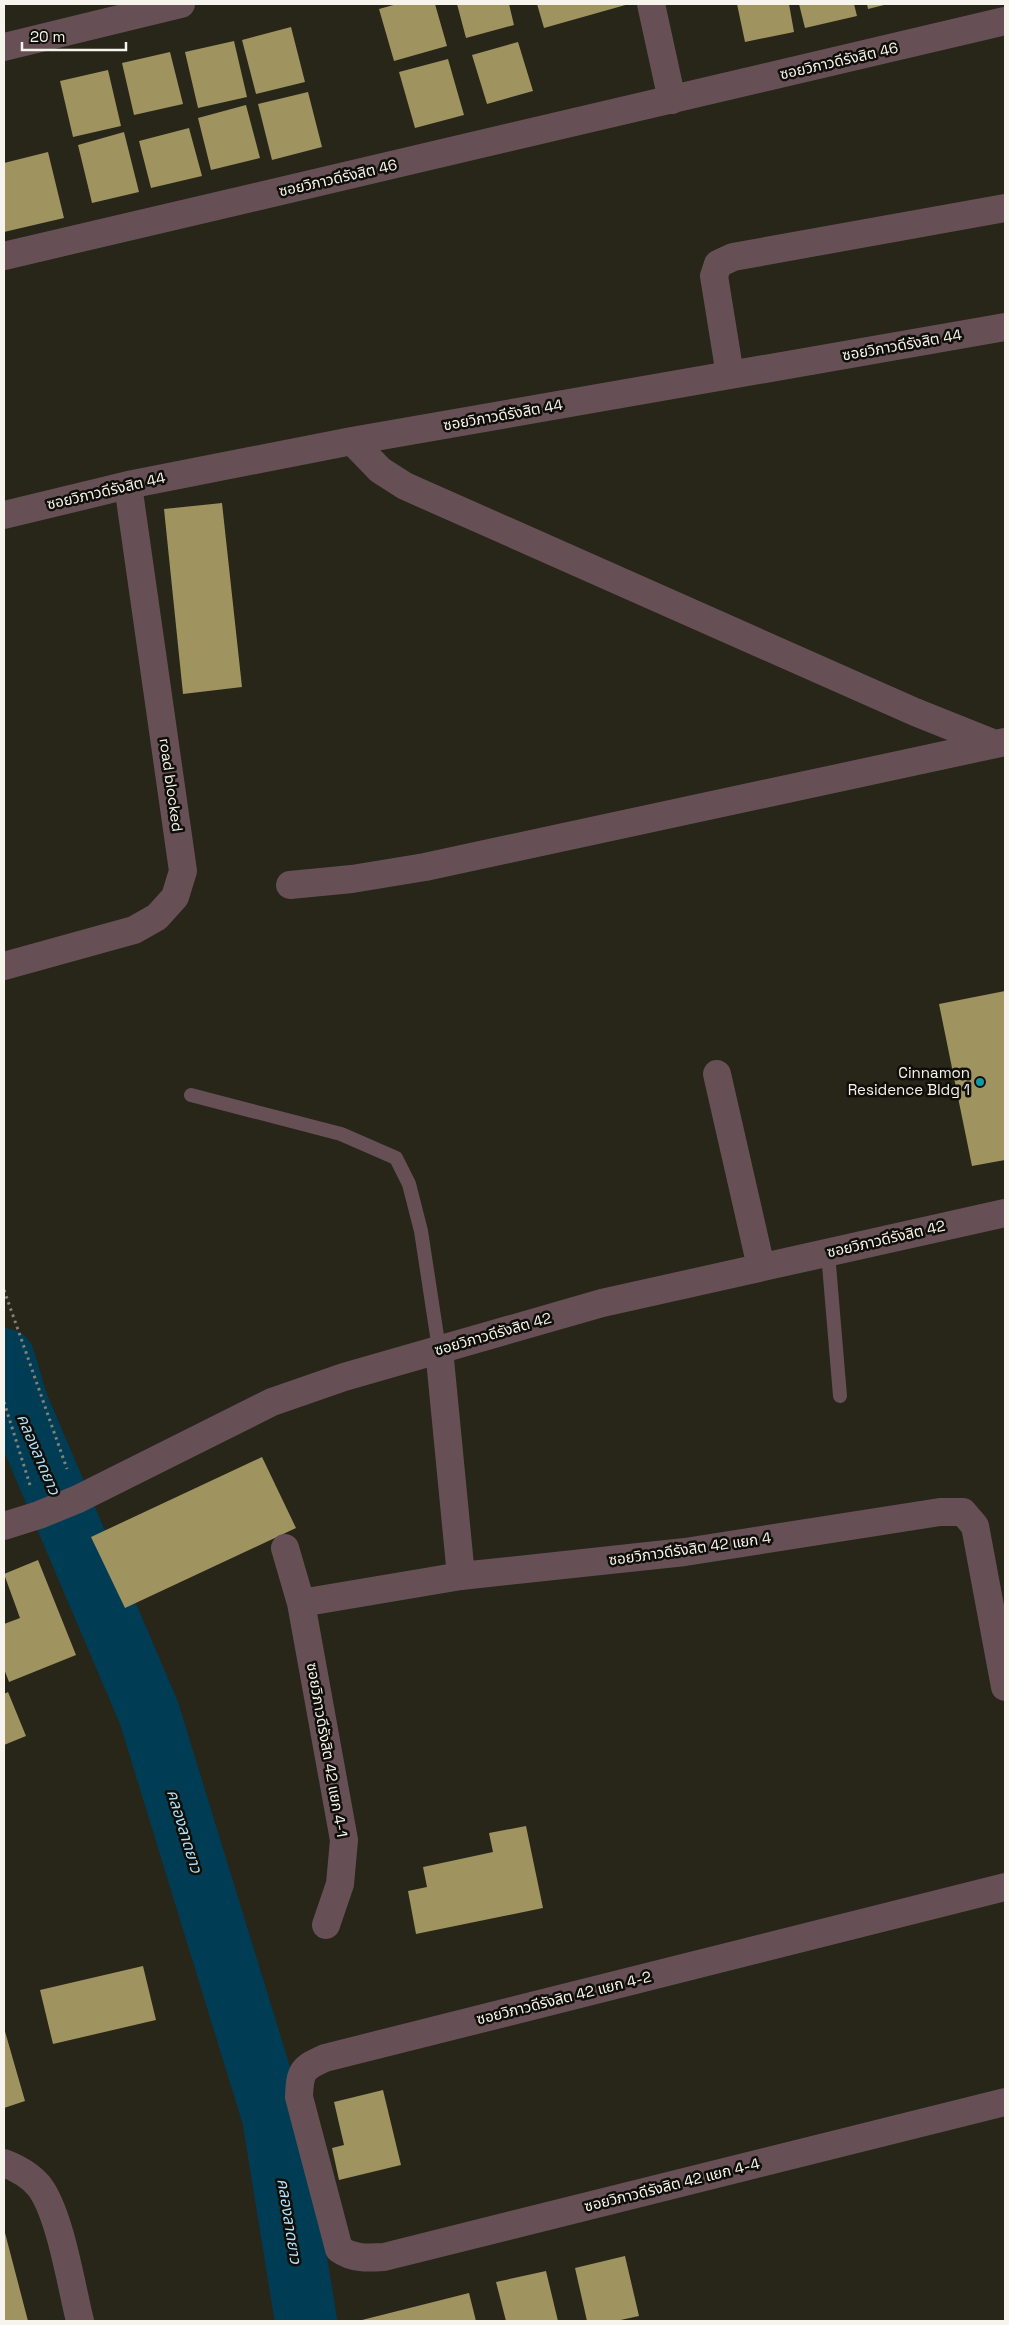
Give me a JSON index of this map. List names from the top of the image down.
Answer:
{
  "streets": {
    "street": [
      "ซอยวิภาวดีรังสิต 46",
      "ซอยวิภาวดีรังสิต 44",
      "road blocked",
      "ซอยวิภาวดีรังสิต 42",
      "ซอยวิภาวดีรังสิต 42 แยก 4",
      "ซอยวิภาวดีรังสิต 42 แยก 4-1",
      "ซอยวิภาวดีรังสิต 42 แยก 4-2",
      "ซอยวิภาวดีรังสิต 42 แยก 4-4"
    ]
  },
  "crossings": [
    ["ซอยวิภาวดีรังสิต 44", "road blocked"],
    ["ซอยวิภาวดีรังสิต 42 แยก 4-2", "ซอยวิภาวดีรังสิต 42 แยก 4-4"]
  ],
  "water": ["คลองลาดยาว"],
  "places": ["Cinnamon Residence Bldg 1"],
  "scale_bar": "20 m"
}
